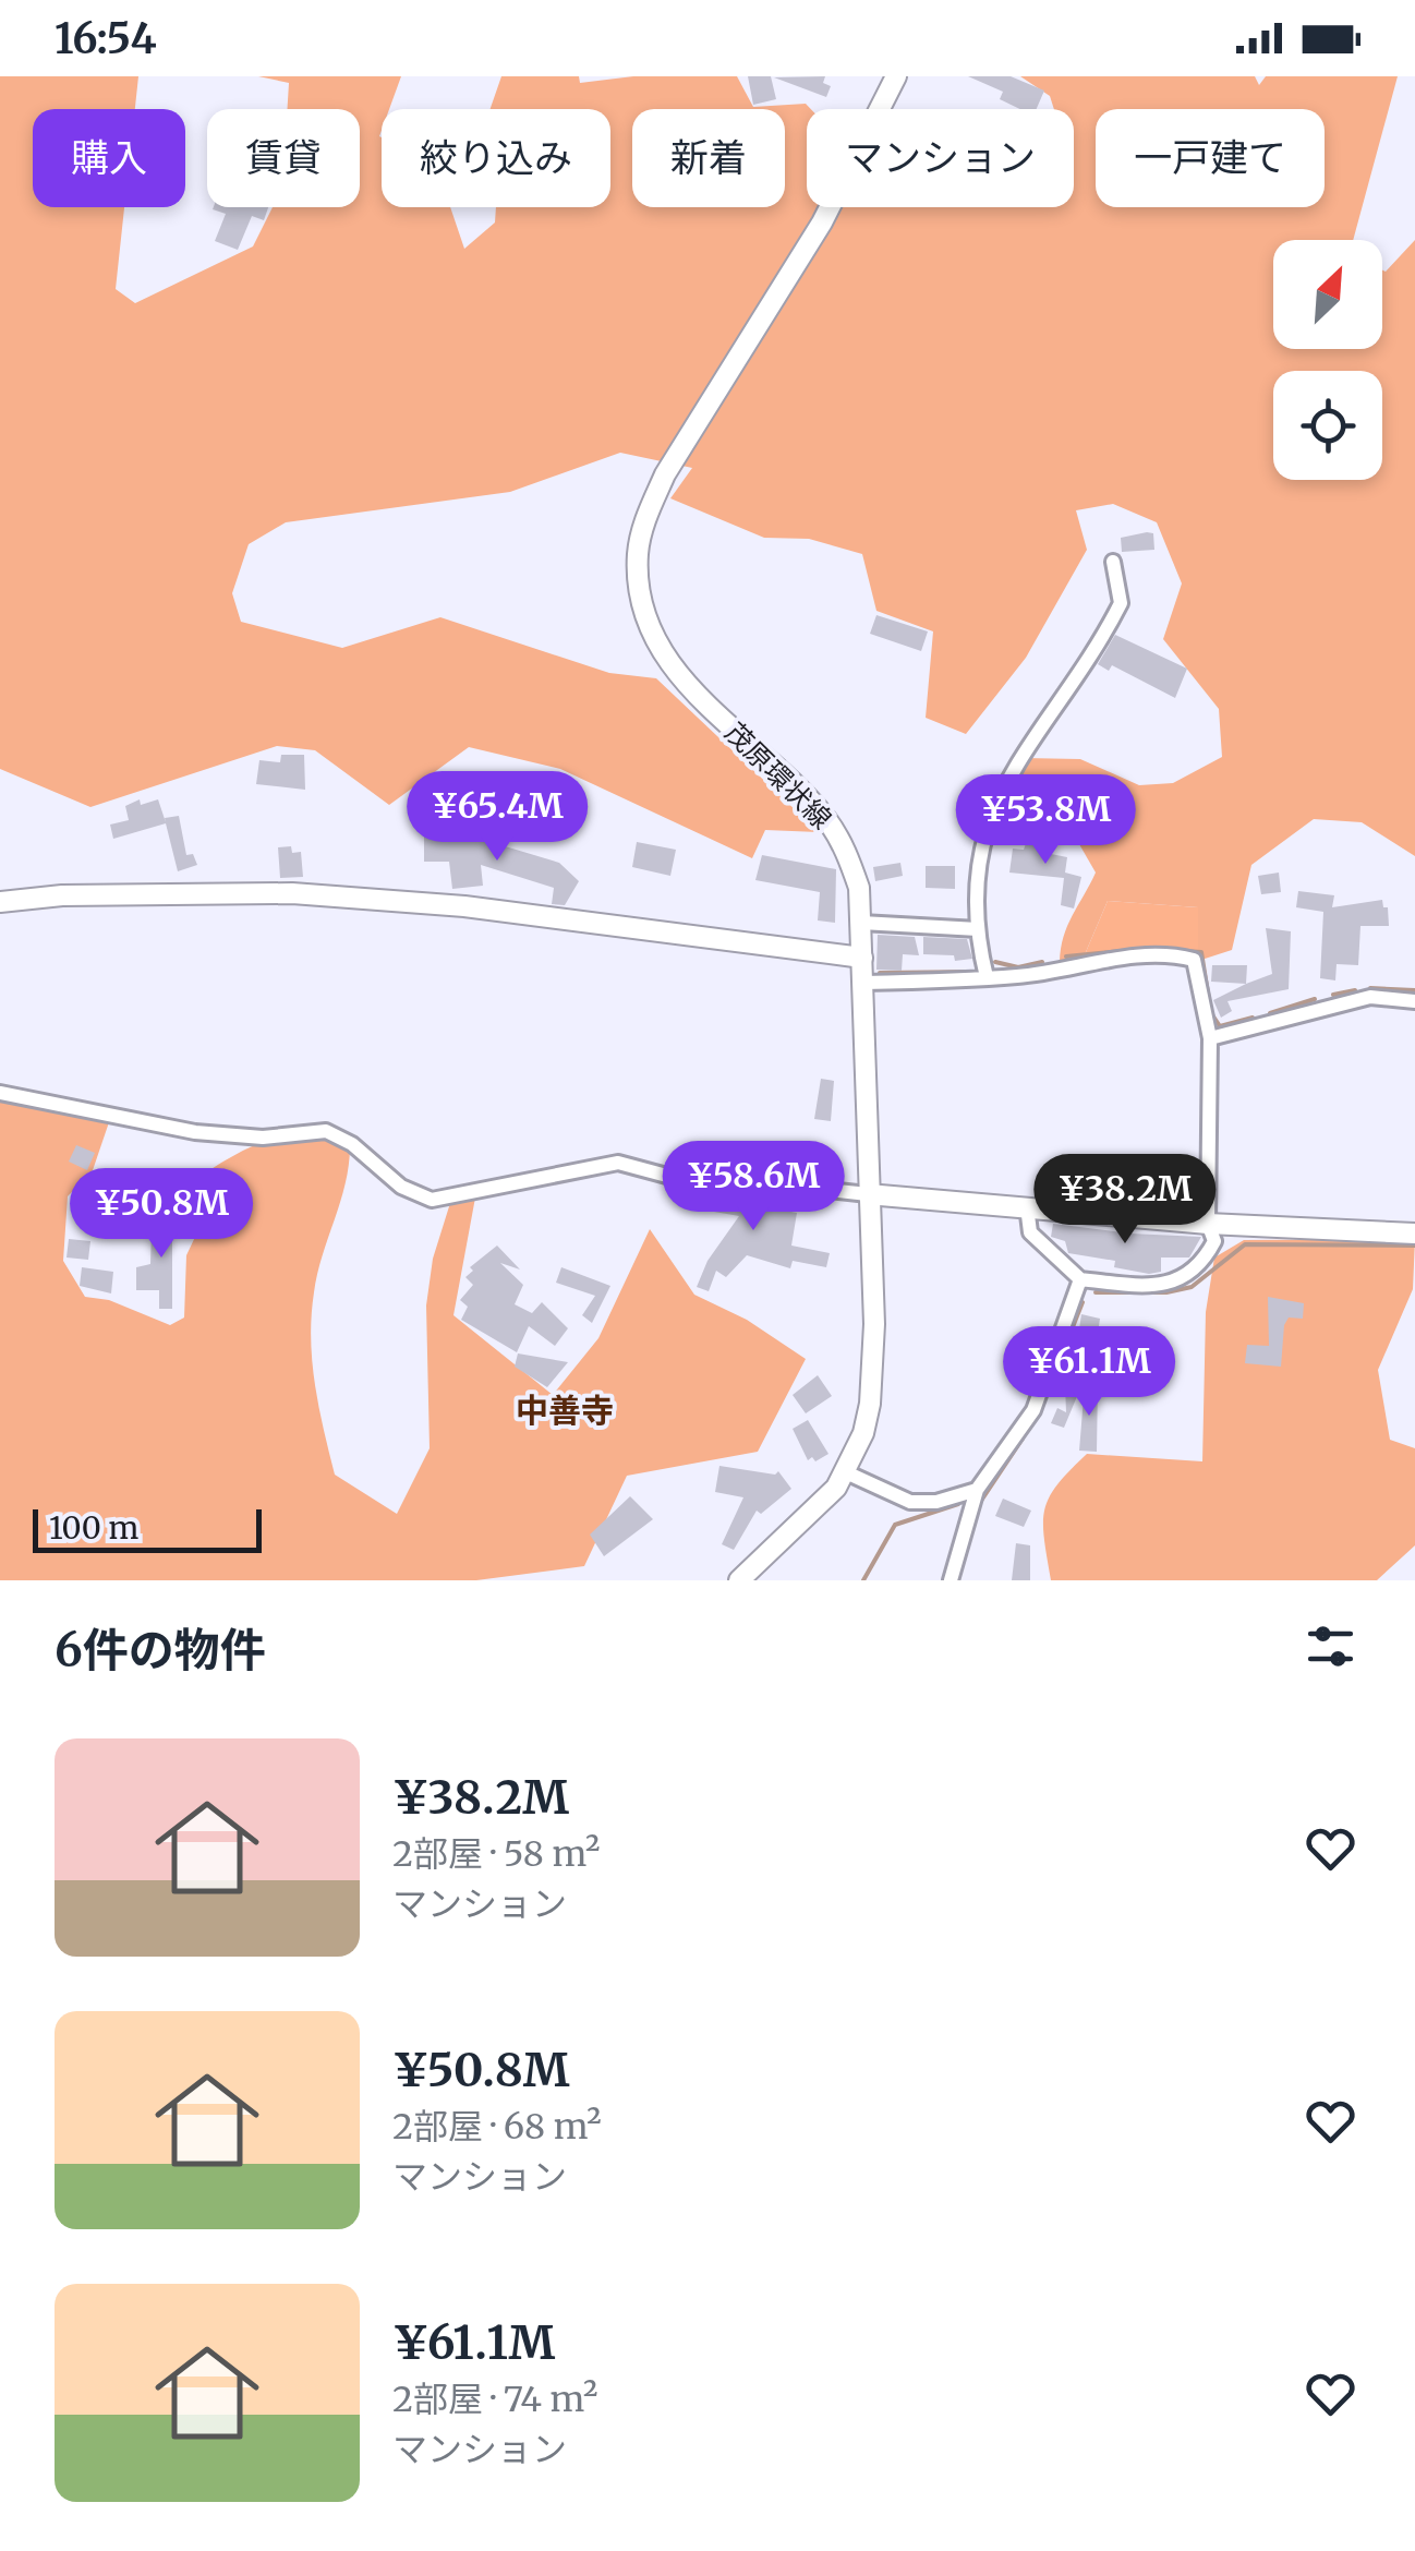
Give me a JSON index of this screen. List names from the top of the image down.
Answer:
{
  "streets": {
    "main road": ["茂原環状線"]
  },
  "districts": ["中善寺"],
  "scale_bar": "100 m",
  "north": "top right",
  "page": {
    "status": "16:54",
    "chip": [
      "購入",
      "賃貸",
      "絞り込み",
      "新着",
      "マンション",
      "一戸建て"
    ],
    "price": [
      "¥65.4M",
      "¥53.8M",
      "¥58.6M",
      "¥38.2M",
      "¥50.8M",
      "¥61.1M"
    ],
    "scale": "100 m",
    "heading": "6件の物件",
    "list": [
      {
        "name": "¥38.2M",
        "note": "2部屋 · 58 m² · マンション"
      },
      {
        "name": "¥50.8M",
        "note": "2部屋 · 68 m² · マンション"
      },
      {
        "name": "¥61.1M",
        "note": "2部屋 · 74 m² · マンション"
      }
    ]
  }
}
